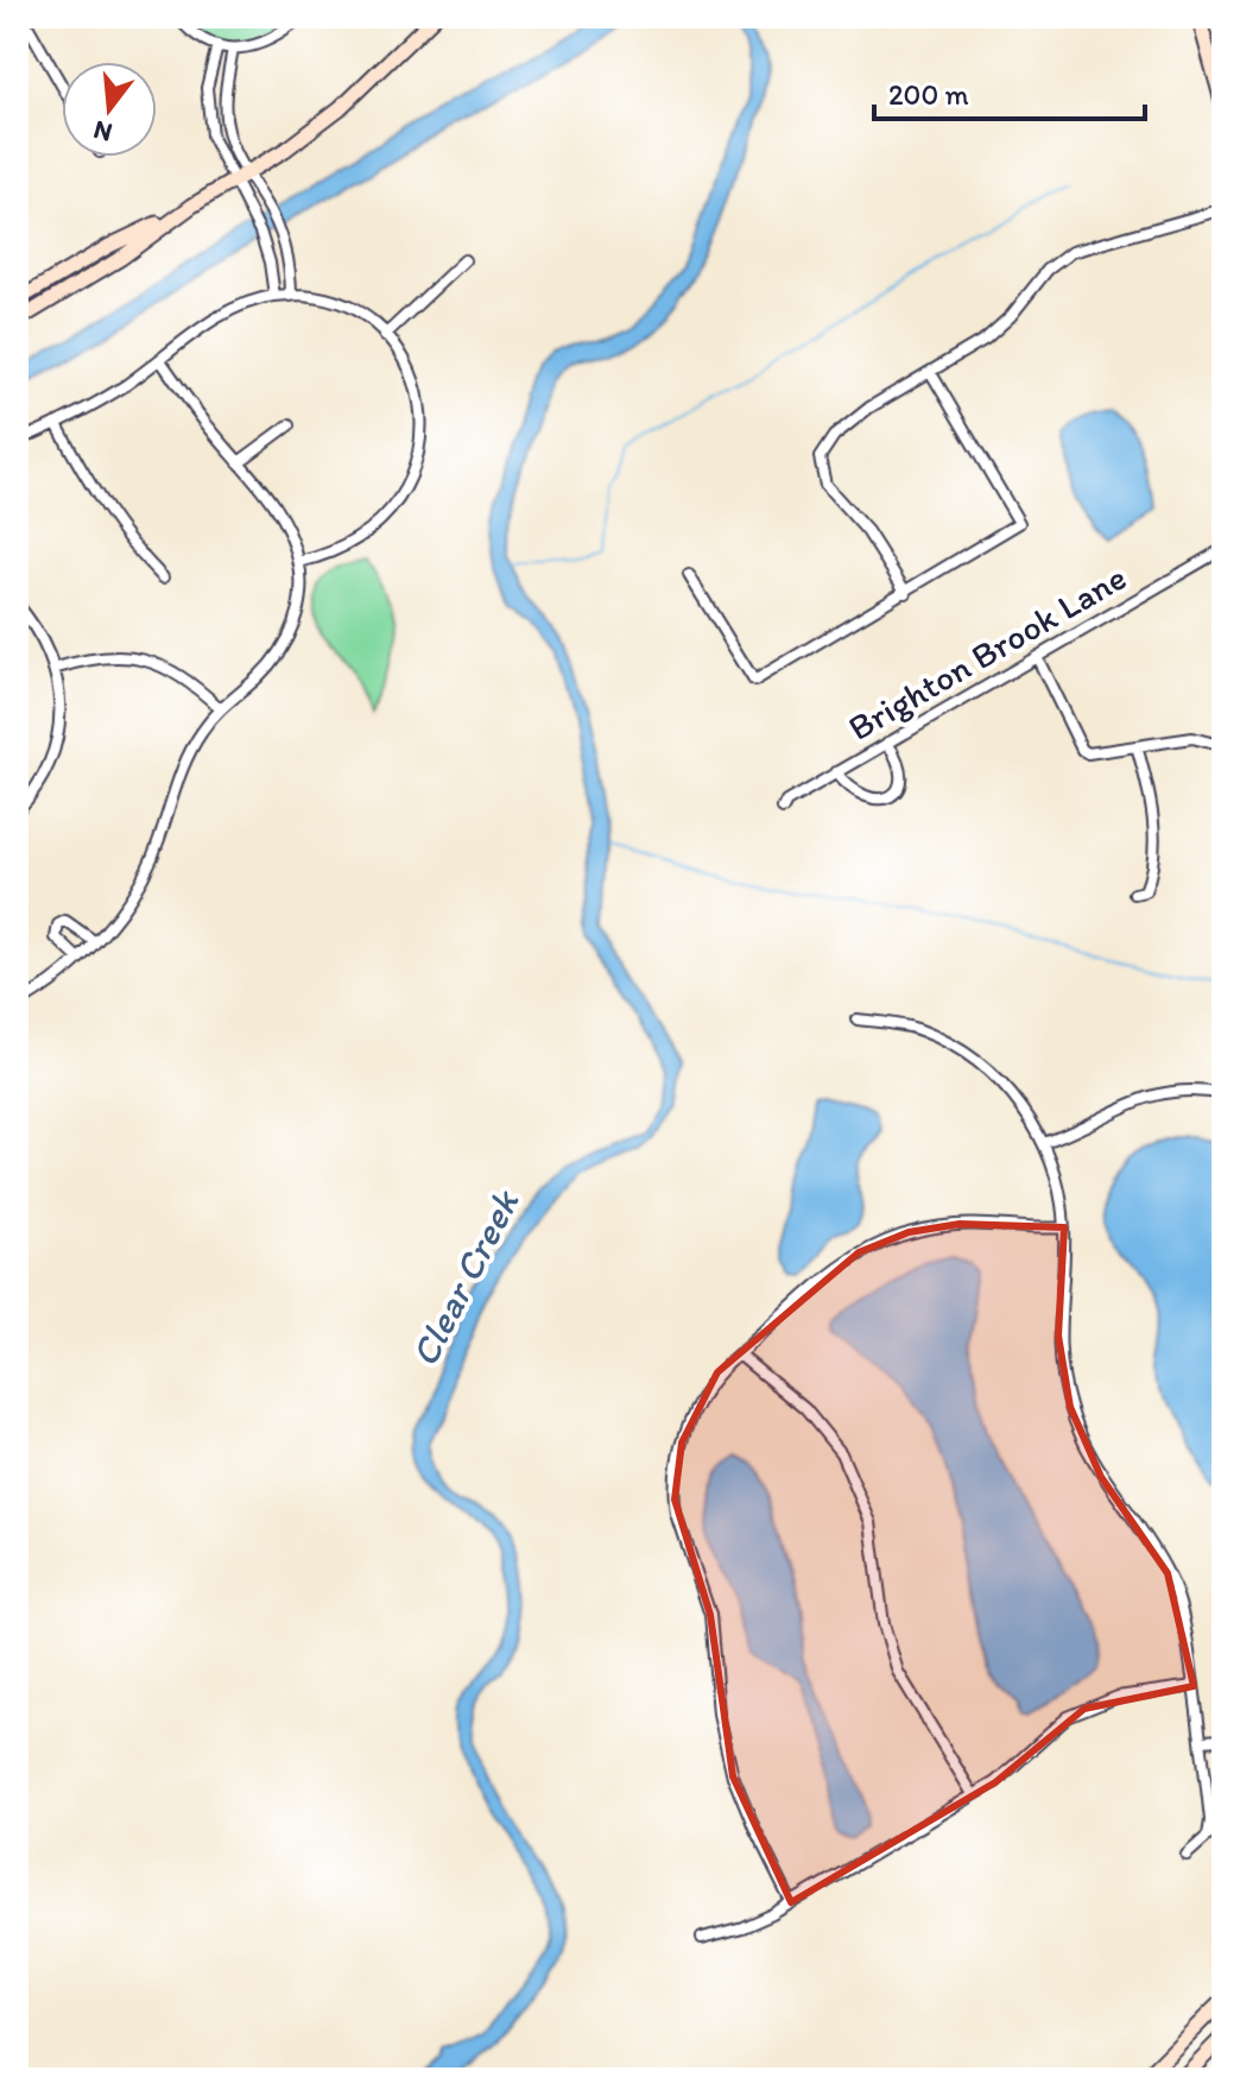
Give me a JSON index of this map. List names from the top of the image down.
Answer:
{
  "streets": {
    "street": ["Brighton Brook Lane"]
  },
  "water": ["Clear Creek"],
  "scale_bar": "200 m",
  "north": "bottom"
}
